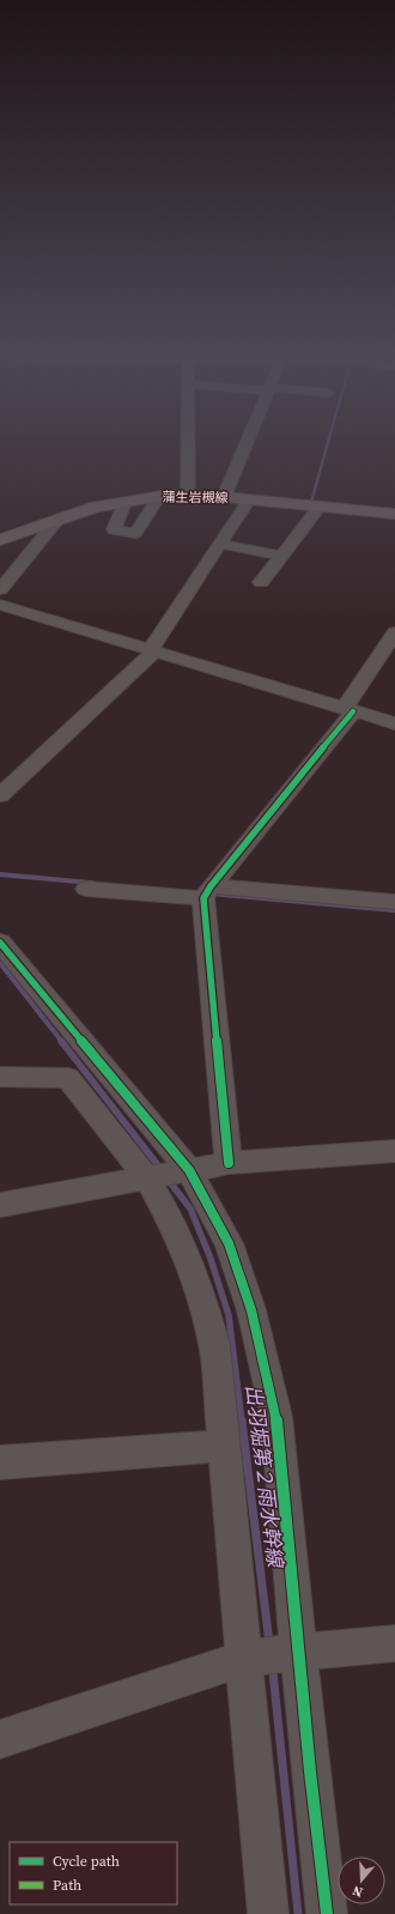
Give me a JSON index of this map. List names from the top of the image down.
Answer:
{
  "streets": {
    "main road": ["蒲生岩槻線"]
  },
  "water": ["出羽堀第２雨水幹線"],
  "legend": ["Cycle path", "Path"],
  "north": "bottom"
}
